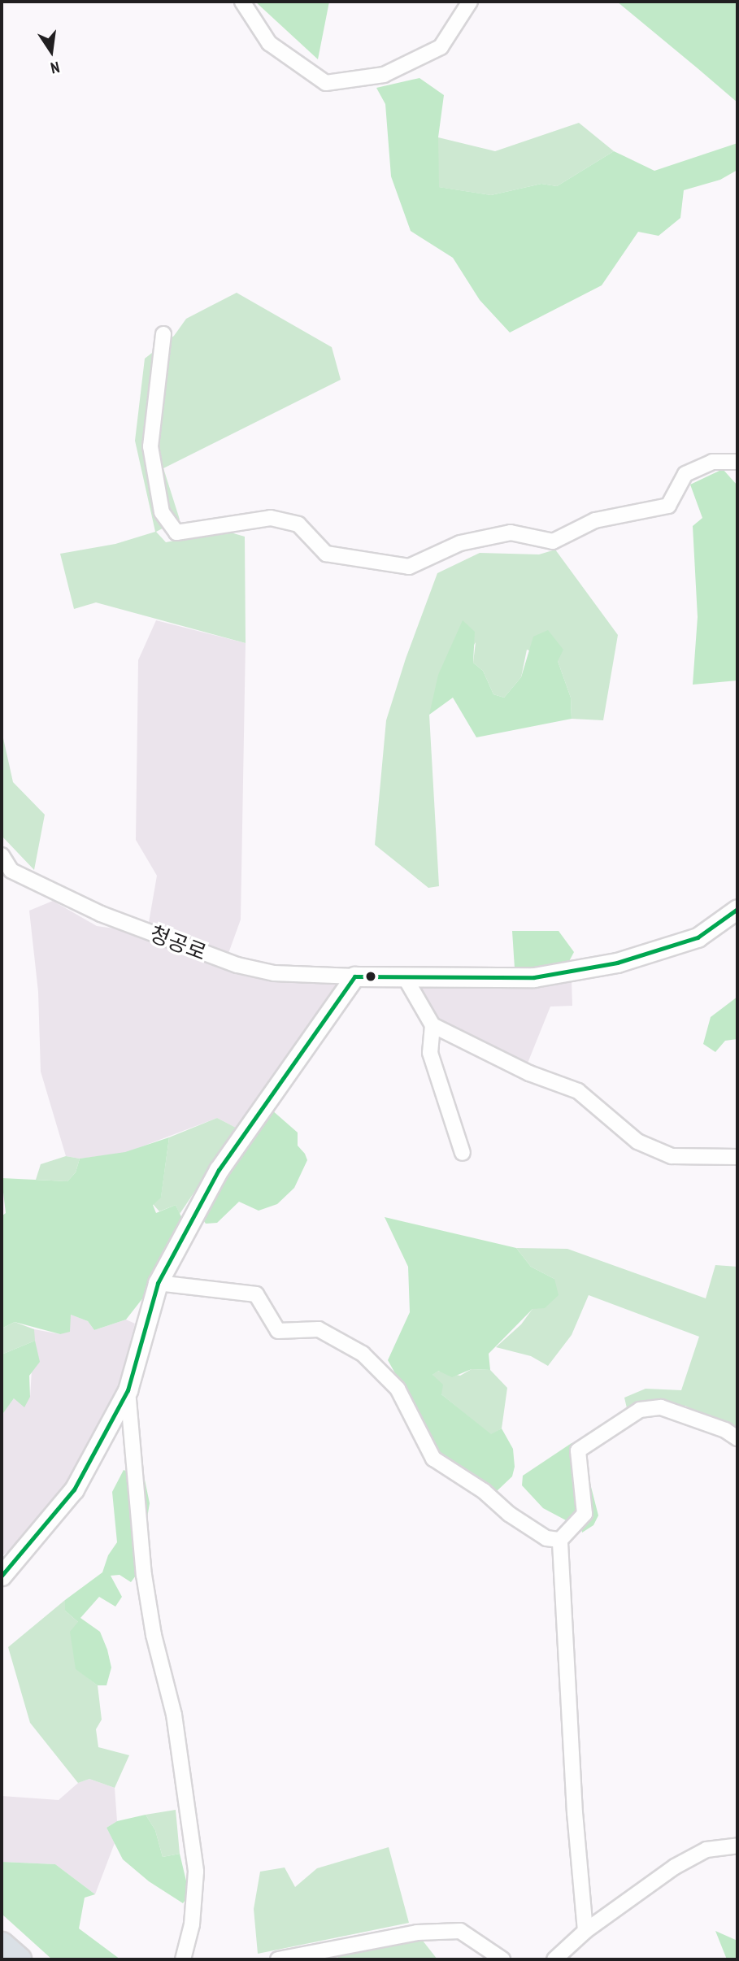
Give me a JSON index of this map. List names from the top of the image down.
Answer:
{
  "streets": {
    "street": ["청공로"]
  },
  "north": "bottom"
}
